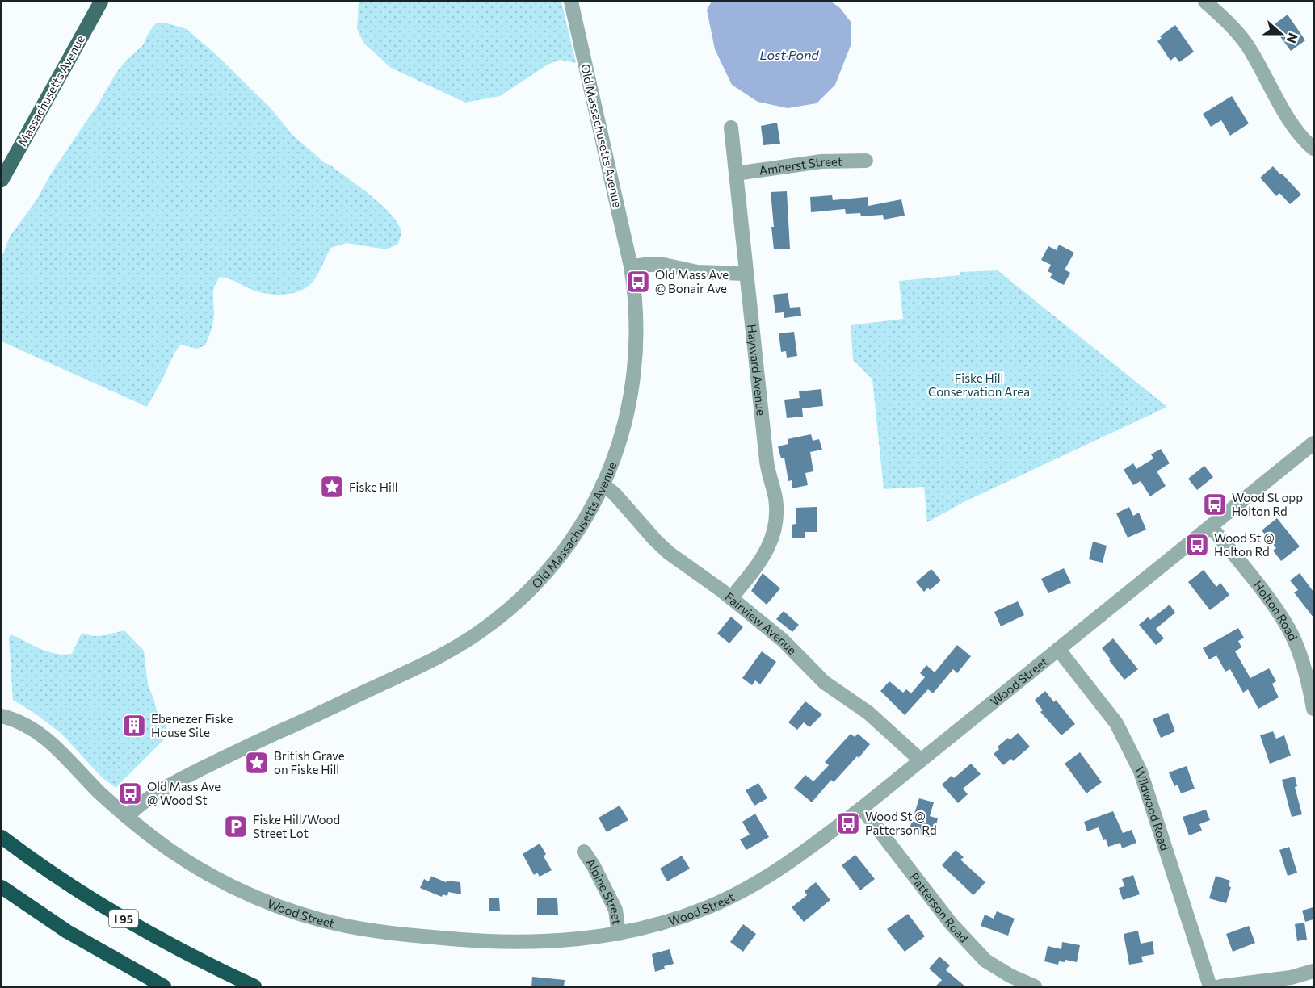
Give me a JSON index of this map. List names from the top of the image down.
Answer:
{
  "streets": {
    "highway": ["I 95"],
    "main road": ["Massachusetts Avenue"],
    "street": [
      "Old Massachusetts Avenue",
      "Amherst Street",
      "Hayward Avenue",
      "Holton Road",
      "Fairview Avenue",
      "Wood Street",
      "Wildwood Road",
      "Alpine Street",
      "Patterson Road"
    ]
  },
  "crossings": [
    ["Old Massachusetts Avenue", "Fairview Avenue"],
    ["Old Massachusetts Avenue", "Wood Street"],
    ["Amherst Street", "Hayward Avenue"],
    ["Hayward Avenue", "Fairview Avenue"],
    ["Holton Road", "Wood Street"],
    ["Fairview Avenue", "Wood Street"],
    ["Wood Street", "Wildwood Road"],
    ["Wood Street", "Alpine Street"],
    ["Wood Street", "Patterson Road"]
  ],
  "water": ["Lost Pond"],
  "parks": ["Fiske Hill Conservation Area"],
  "places": {
    "bus stop": [
      "Old Mass Ave @ Bonair Ave",
      "Wood St opp Holton Rd",
      "Wood St @ Holton Rd",
      "Old Mass Ave @ Wood St",
      "Wood St @ Patterson Rd"
    ],
    "place": ["Fiske Hill", "British Grave on Fiske Hill"],
    "building": ["Ebenezer Fiske House Site"],
    "parking": ["Fiske Hill/Wood Street Lot"]
  },
  "north": "right"
}
